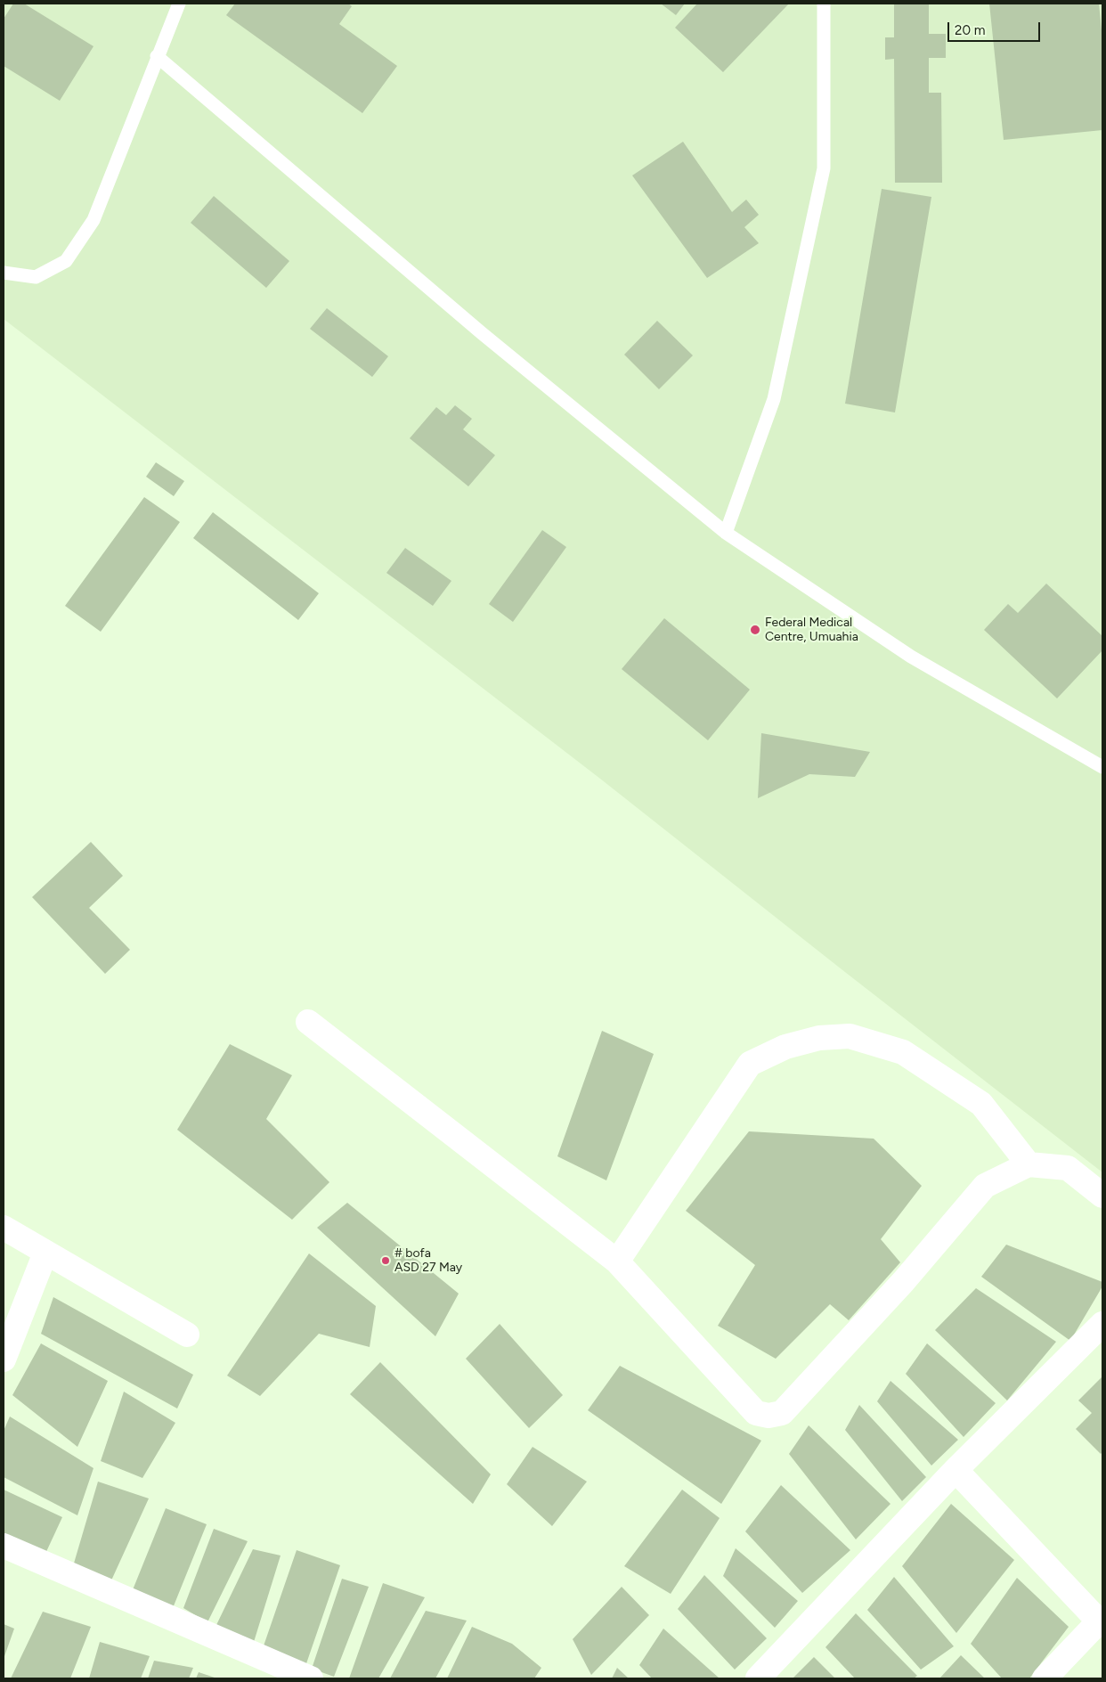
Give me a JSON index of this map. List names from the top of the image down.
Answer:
{
  "places": ["Federal Medical Centre, Umuahia", "# bofa ASD 27 May"],
  "scale_bar": "20 m"
}
